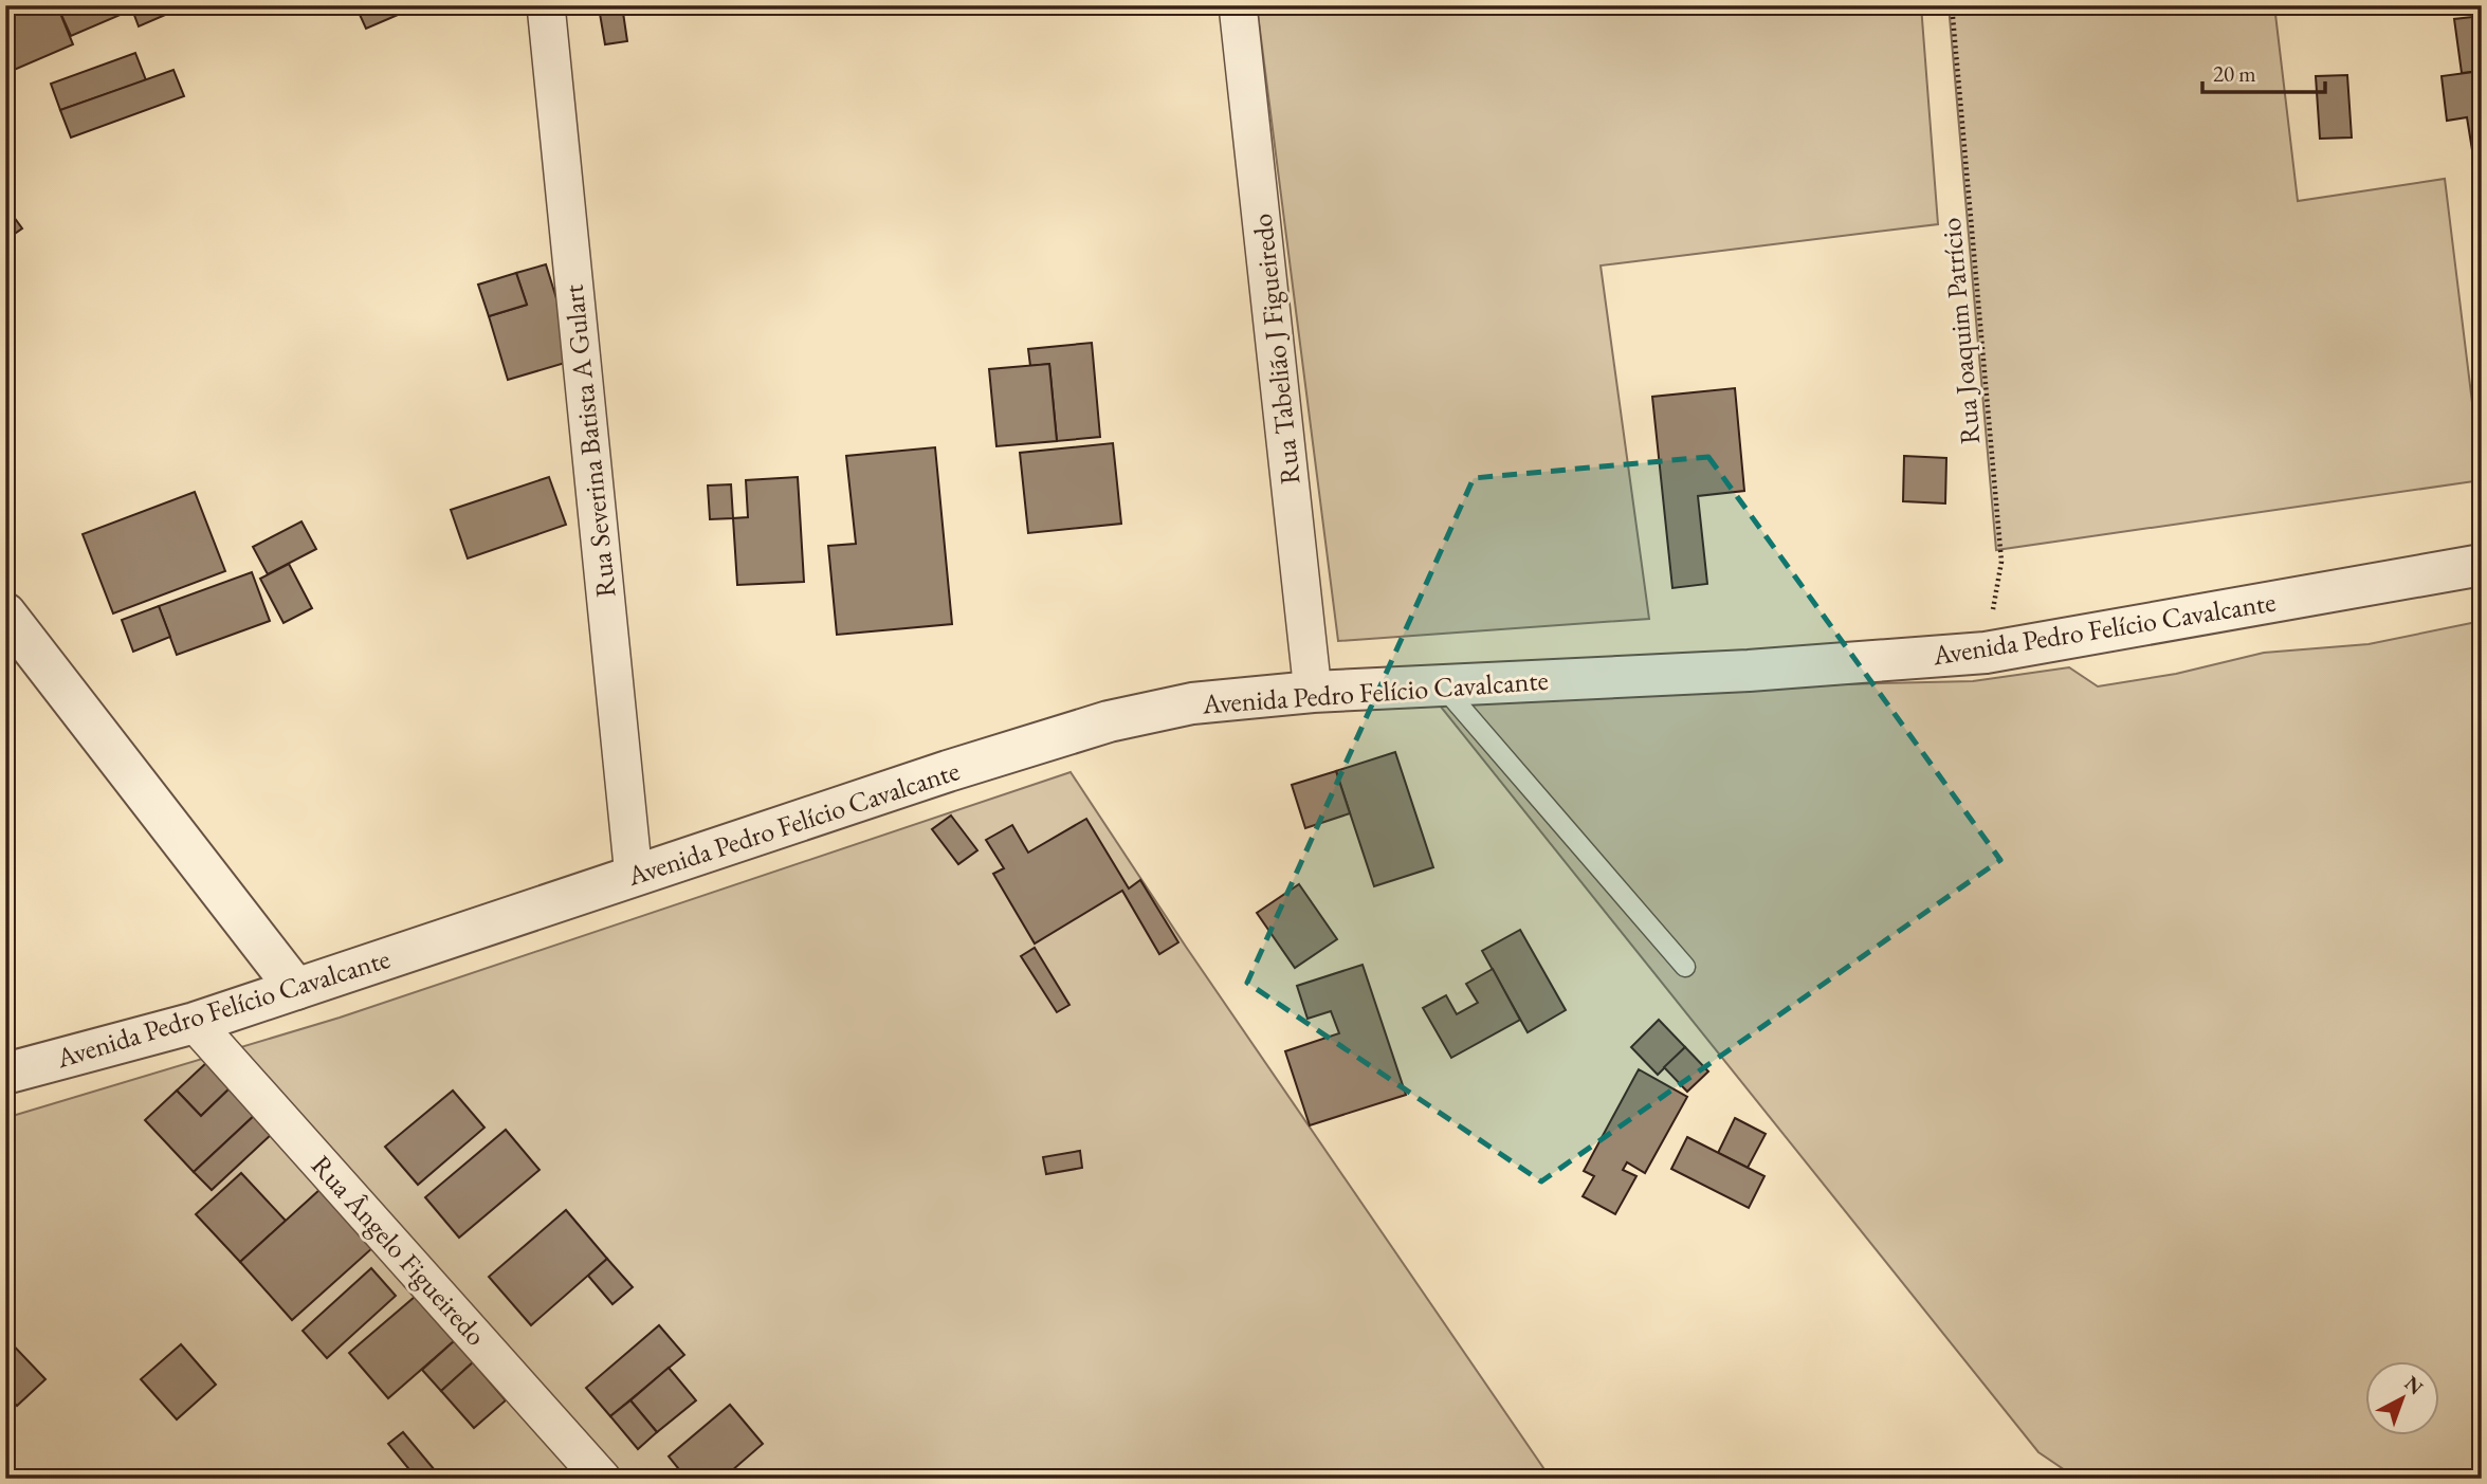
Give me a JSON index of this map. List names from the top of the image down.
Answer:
{
  "streets": {
    "street": [
      "Rua Tabelião J Figueiredo",
      "Rua Severina Batista A Gulart",
      "Avenida Pedro Felício Cavalcante",
      "Rua Ângelo Figueiredo"
    ],
    "path": ["Rua Joaquim Patrício"]
  },
  "crossings": [
    ["Rua Joaquim Patrício", "Avenida Pedro Felício Cavalcante"],
    ["Rua Tabelião J Figueiredo", "Avenida Pedro Felício Cavalcante"],
    ["Rua Severina Batista A Gulart", "Avenida Pedro Felício Cavalcante"],
    ["Avenida Pedro Felício Cavalcante", "Rua Ângelo Figueiredo"]
  ],
  "scale_bar": "20 m",
  "north": "top right"
}
